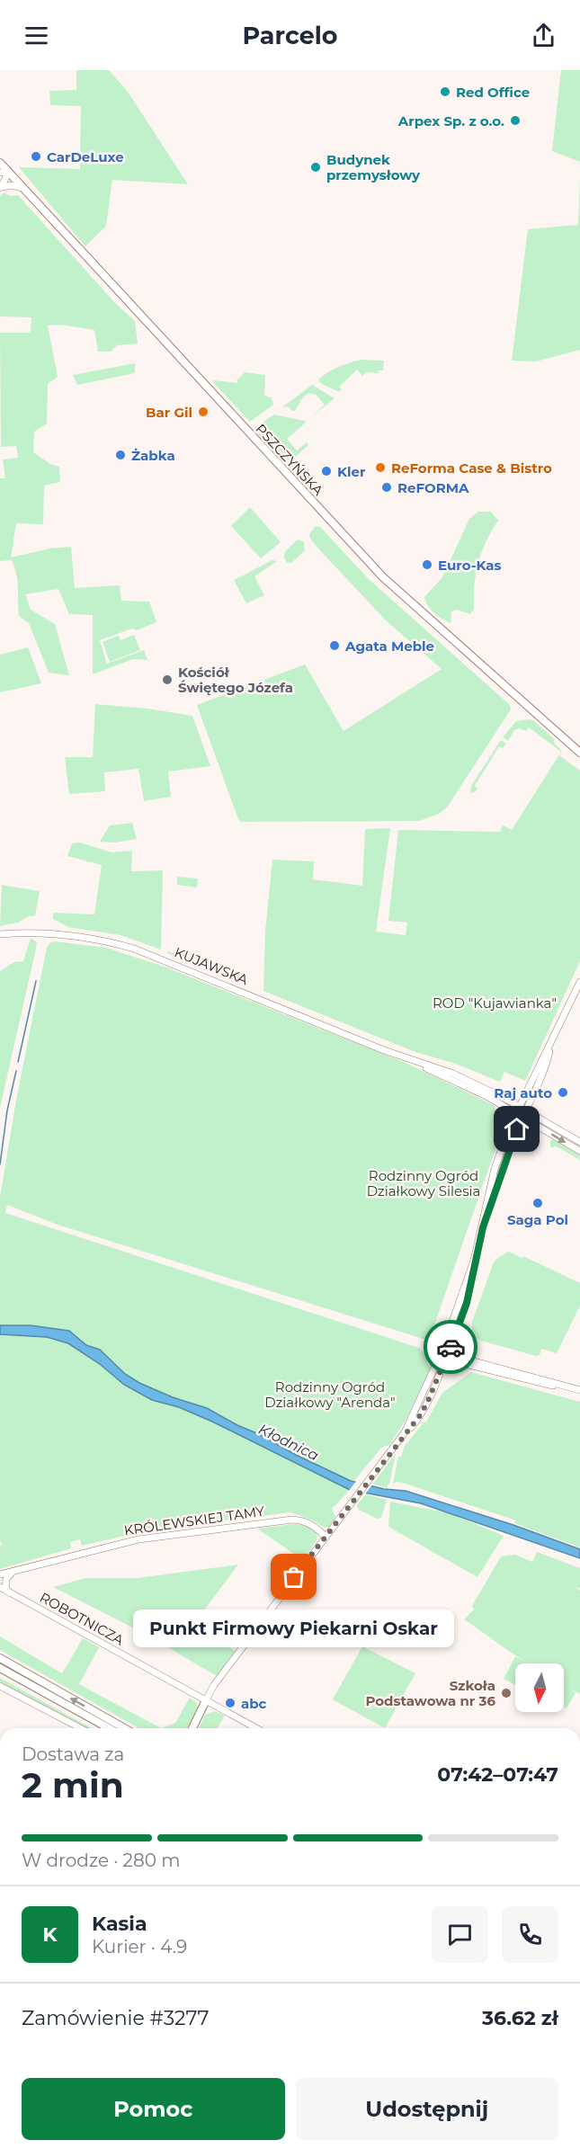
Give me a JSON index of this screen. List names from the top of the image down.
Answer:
{
  "streets": {
    "main road": ["PSZCZYŃSKA"],
    "street": ["KUJAWSKA", "KRÓLEWSKIEJ TAMY", "ROBOTNICZA"]
  },
  "water": ["Kłodnica"],
  "parks": ["ROD \"Kujawianka\"", "Rodzinny Ogród Działkowy Silesia", "Rodzinny Ogród Działkowy \"Arenda\""],
  "places": [
    "Red Office",
    "Arpex Sp. z o.o.",
    "CarDeLuxe",
    "Budynek przemysłowy",
    "Bar Gil",
    "Żabka",
    "ReForma Case & Bistro",
    "Kler",
    "ReFORMA",
    "Euro-Kas",
    "Agata Meble",
    "Kościół Świętego Józefa",
    "Raj auto",
    "Saga Pol",
    "Punkt Firmowy Piekarni Oskar",
    "Szkoła Podstawowa nr 36",
    "abc"
  ],
  "north": "bottom",
  "page": {
    "header": "Parcelo",
    "bubble": "Punkt Firmowy Piekarni Oskar",
    "heading": ["2 min", "Dostawa za", "07:42–07:47"],
    "panel": [
      "Kasia",
      "Kurier · 4.9",
      "Zamówienie #3277",
      "36.62 zł"
    ],
    "bar": "W drodze · 280 m",
    "round": "K",
    "buttons": ["Pomoc", "Udostępnij"]
  }
}
